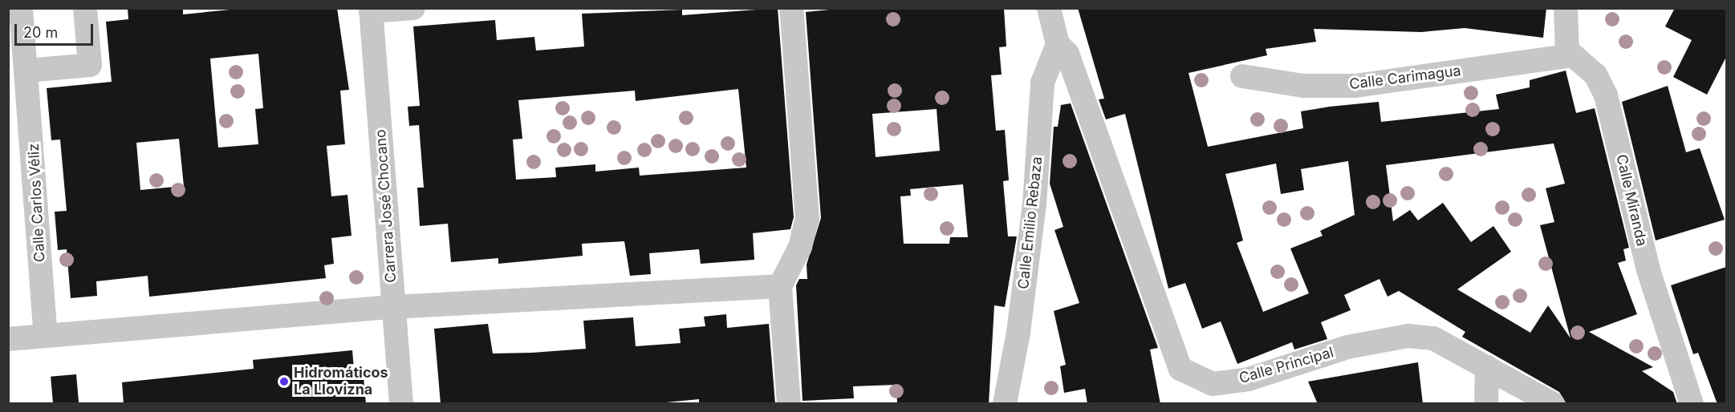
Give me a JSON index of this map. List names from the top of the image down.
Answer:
{
  "streets": {
    "street": [
      "Calle Carimagua",
      "Calle Miranda",
      "Calle Carlos Véliz",
      "Carrera José Chocano",
      "Calle Emilio Rebaza",
      "Calle Principal"
    ]
  },
  "crossings": [
    ["Calle Carimagua", "Calle Miranda"],
    ["Calle Emilio Rebaza", "Calle Principal"]
  ],
  "places": ["Hidromáticos La Llovizna"],
  "scale_bar": "20 m"
}
